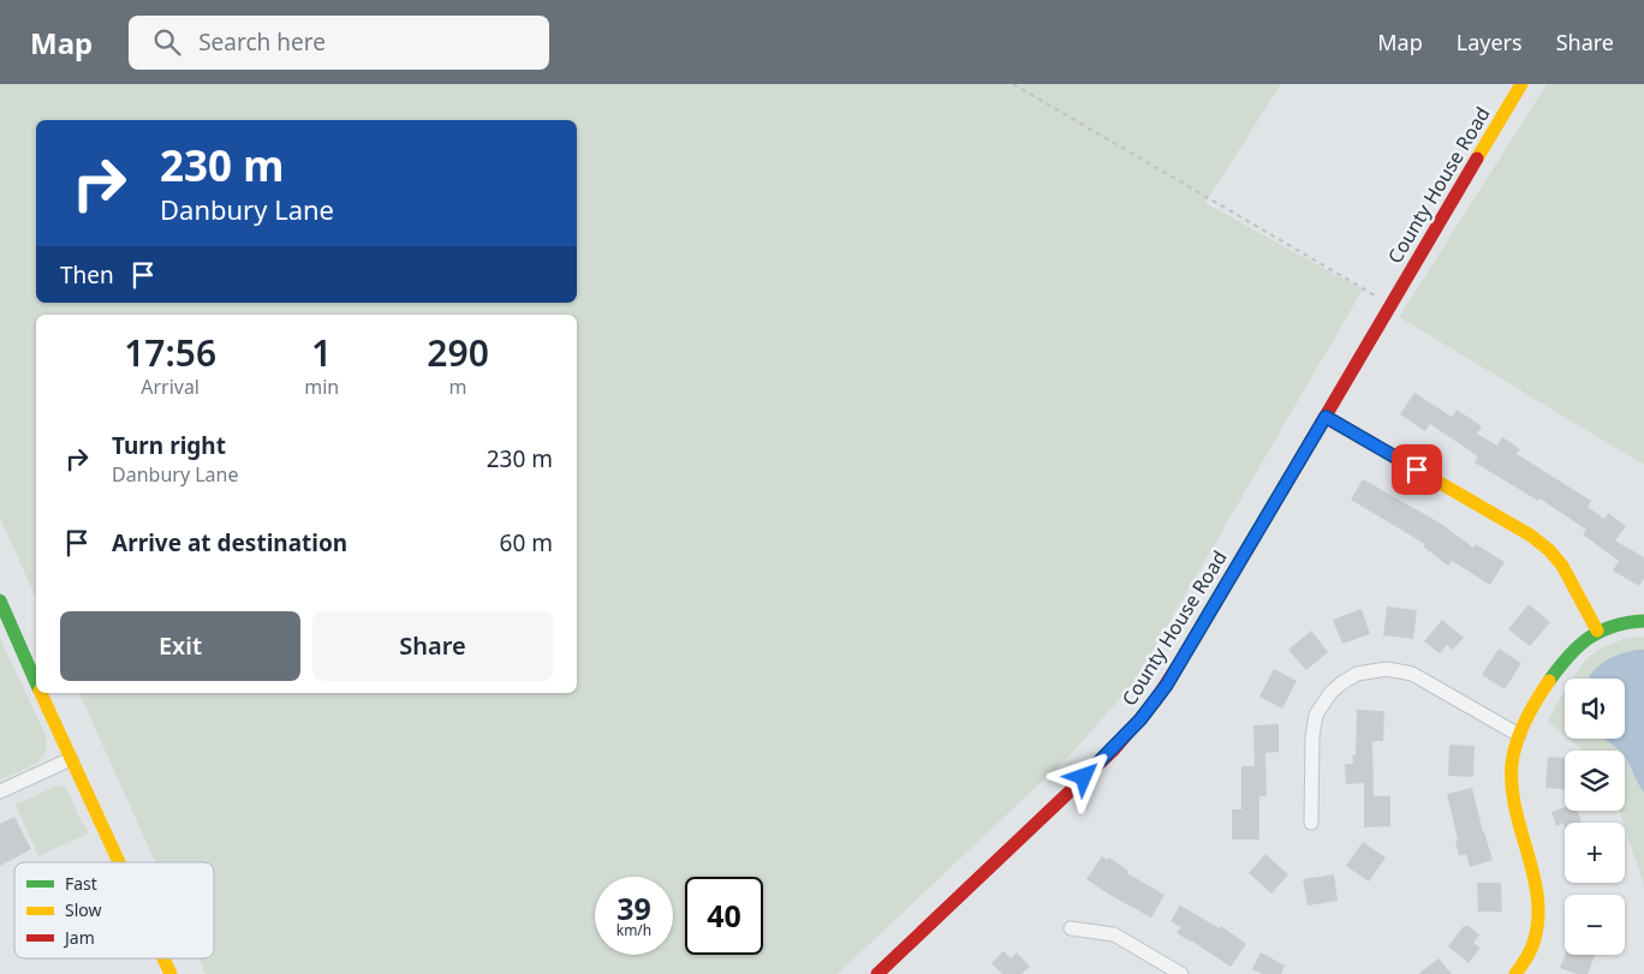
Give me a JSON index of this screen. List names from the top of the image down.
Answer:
{
  "streets": {
    "street": ["County House Road"]
  },
  "legend": ["Fast", "Slow", "Jam"],
  "page": {
    "header": "Map",
    "search": "Search here",
    "nav": ["Map", "Layers", "Share"],
    "turn": ["230 m", "Danbury Lane"],
    "then": "Then",
    "eta": [
      "17:56",
      "Arrival",
      "1",
      "min",
      "290",
      "m"
    ],
    "list": [
      {
        "name": "Turn right",
        "note": "Danbury Lane",
        "value": "230 m"
      },
      {
        "name": "Arrive at destination",
        "value": "60 m"
      }
    ],
    "buttons": ["Exit", "Share"],
    "map_buttons": ["+", "−"],
    "speed": "39 km/h",
    "limit": "40"
  }
}
